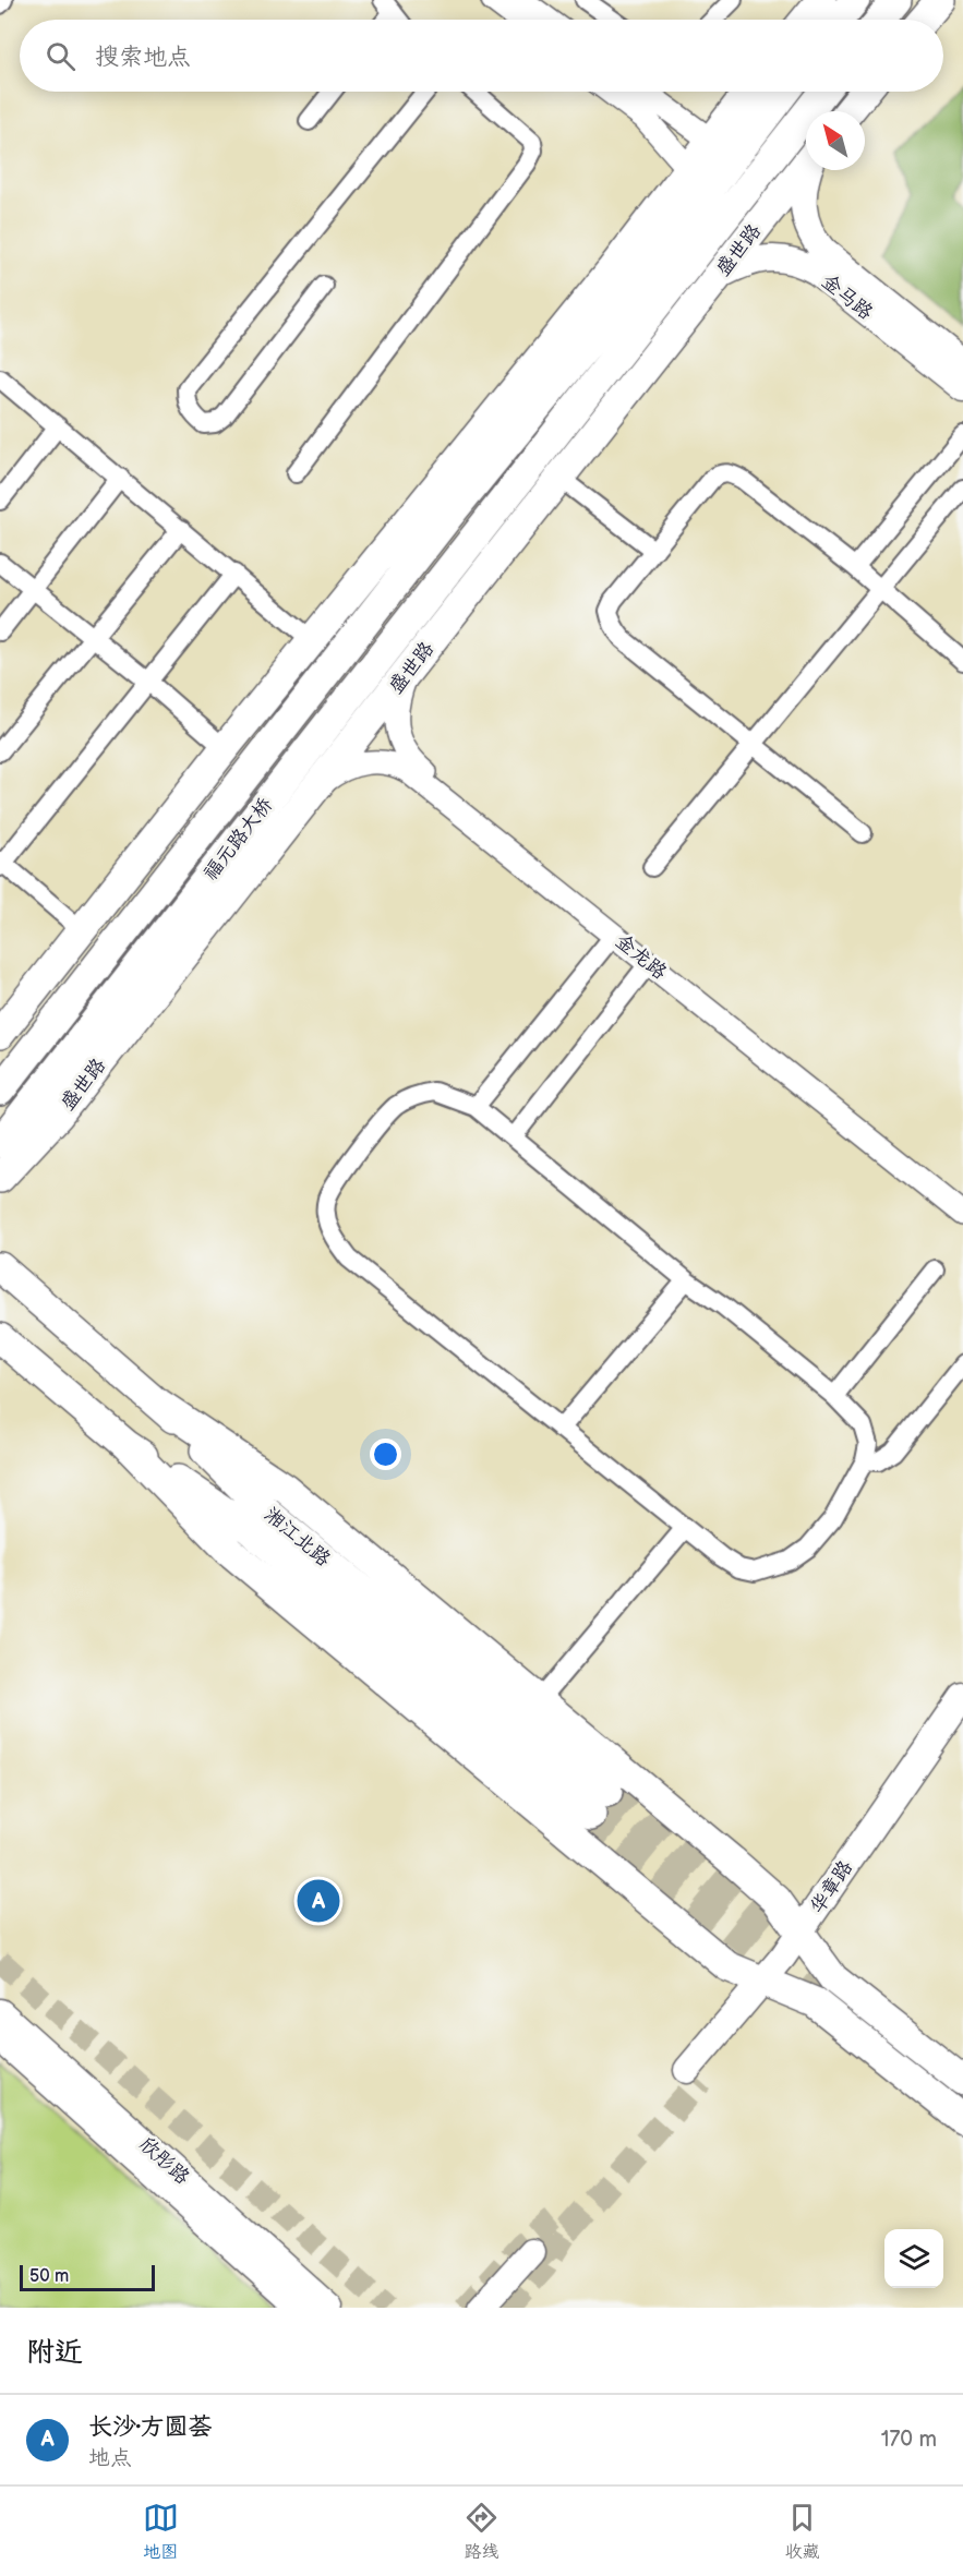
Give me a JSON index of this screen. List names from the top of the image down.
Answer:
{
  "streets": {
    "main road": [
      "盛世路",
      "金马路",
      "福元路大桥",
      "湘江北路",
      "华章路",
      "欣彤路"
    ],
    "street": ["金龙路"]
  },
  "crossings": [
    ["盛世路", "金马路"],
    ["盛世路", "金龙路"]
  ],
  "scale_bar": "50 m",
  "north": "top left",
  "page": {
    "search": "搜索地点",
    "pins": "A",
    "scale": "50 m",
    "heading": "附近",
    "list": [
      {
        "mark": "A",
        "name": "长沙·方圆荟",
        "note": "地点",
        "value": "170 m"
      }
    ],
    "nav": ["地图", "路线", "收藏"]
  }
}
